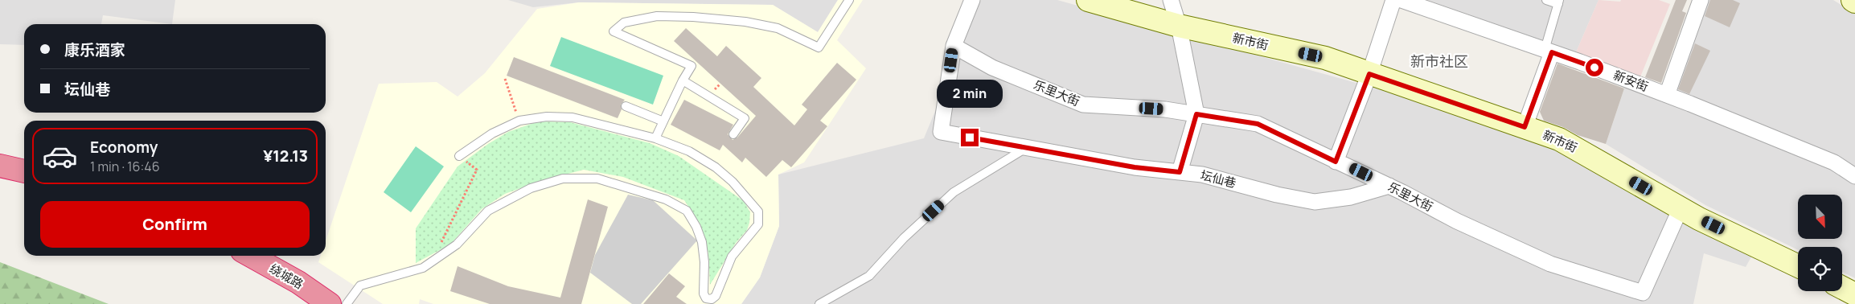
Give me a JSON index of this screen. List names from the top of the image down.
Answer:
{
  "streets": {
    "highway": ["绕城路"],
    "street": [
      "新市街",
      "新安街",
      "乐里大街",
      "坛仙巷"
    ]
  },
  "crossings": [
    ["新市街", "乐里大街"],
    ["乐里大街", "坛仙巷"]
  ],
  "districts": ["新市社区"],
  "north": "bottom right",
  "page": {
    "banner": ["康乐酒家", "坛仙巷"],
    "bubble": "2 min",
    "list": [
      {
        "name": "Economy",
        "note": "1 min · 16:46",
        "value": "¥12.13"
      }
    ],
    "buttons": "Confirm"
  }
}
